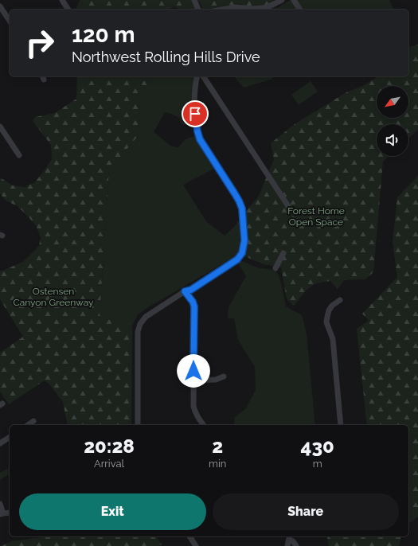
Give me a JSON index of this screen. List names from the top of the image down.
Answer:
{
  "parks": ["Forest Home Open Space", "Ostensen Canyon Greenway"],
  "north": "bottom left",
  "page": {
    "turn": ["120 m", "Northwest Rolling Hills Drive"],
    "eta": [
      "20:28",
      "Arrival",
      "2",
      "min",
      "430",
      "m"
    ],
    "buttons": ["Exit", "Share"]
  }
}
